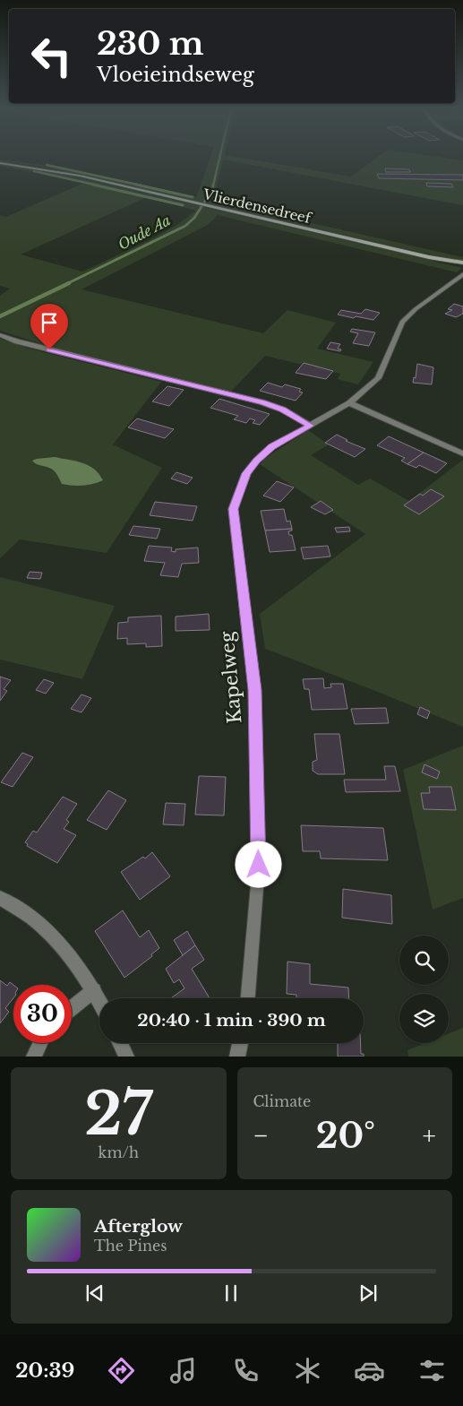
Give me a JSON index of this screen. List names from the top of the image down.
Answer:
{
  "streets": {
    "main road": ["Vlierdensedreef"],
    "street": ["Kapelweg"]
  },
  "water": ["Oude Aa"],
  "page": {
    "turn": ["230 m", "Vloeieindseweg"],
    "limit": "30",
    "trip": "20:40 · 1 min · 390 m",
    "tile": [
      ["27", "km/h"],
      "Climate"
    ],
    "heat": ["−", "20°", "+"],
    "song": ["Afterglow", "The Pines"],
    "tabs": "20:39"
  }
}
